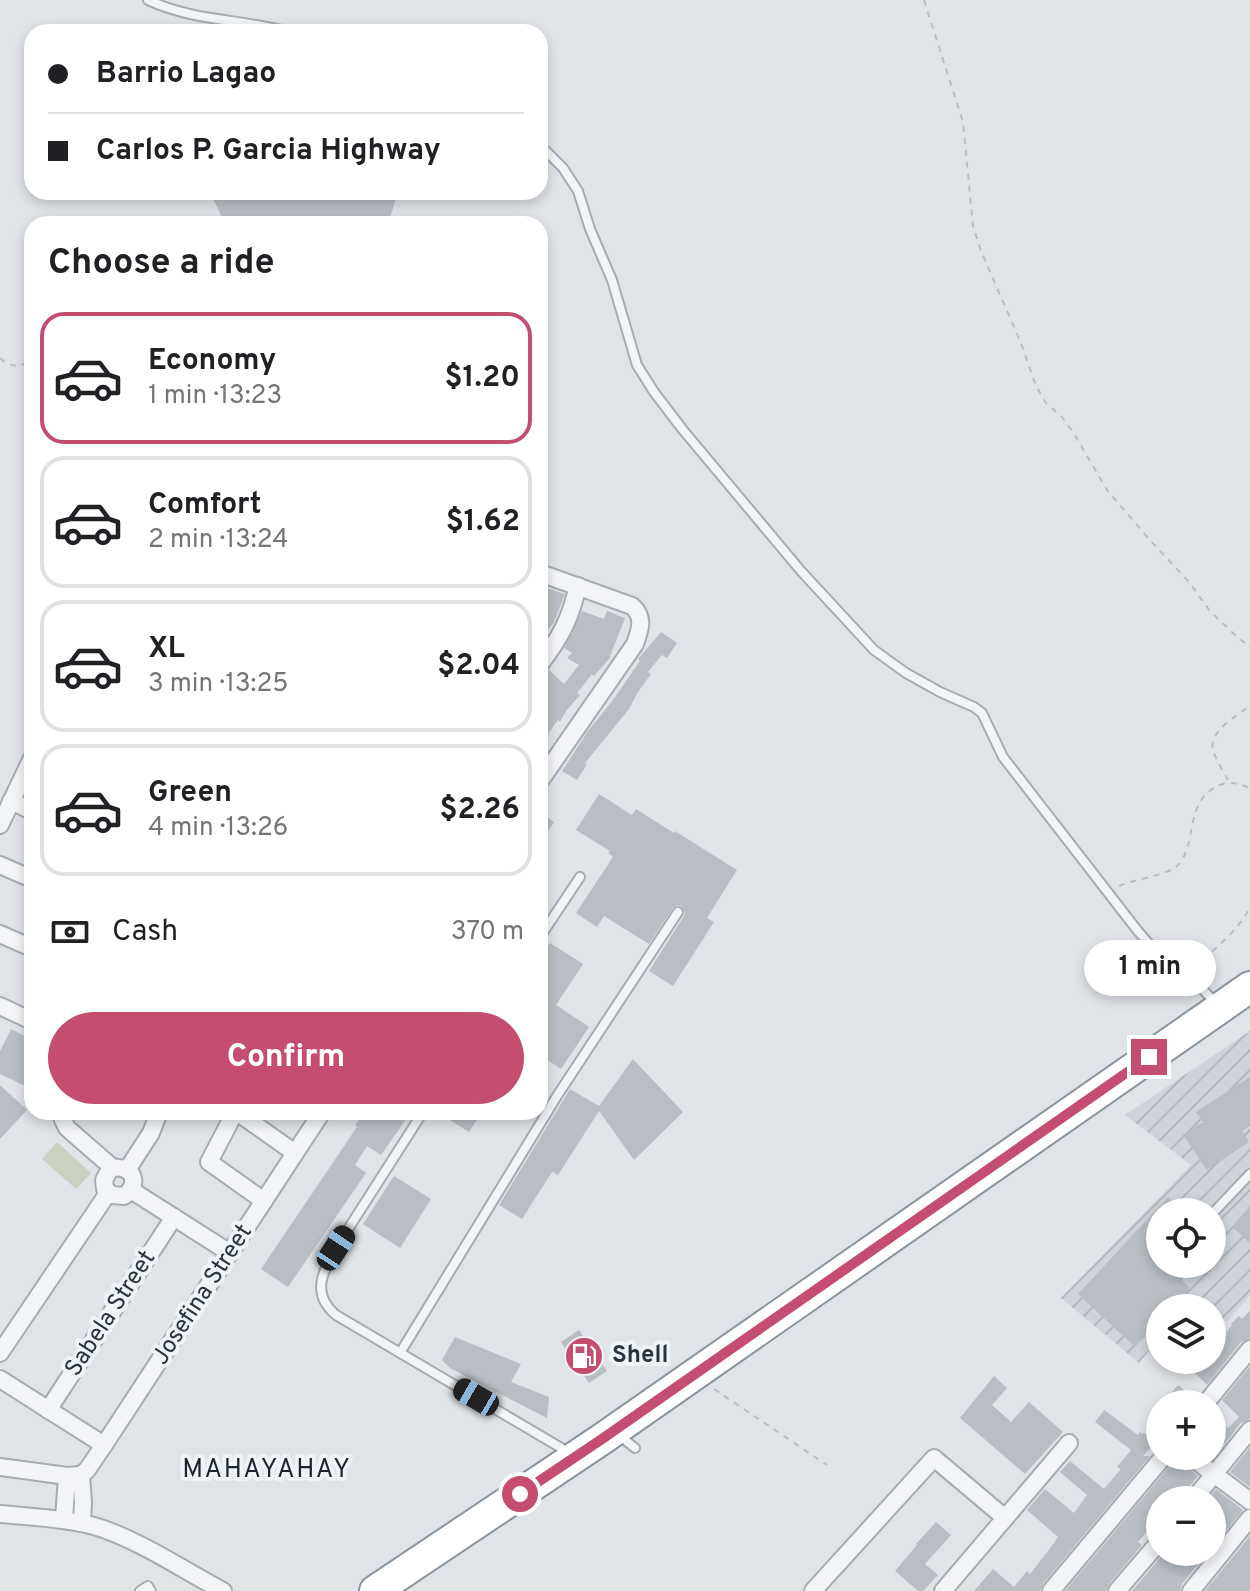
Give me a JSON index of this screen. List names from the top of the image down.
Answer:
{
  "streets": {
    "street": ["Josefina Street", "Sabela Street"]
  },
  "districts": ["MAHAYAHAY"],
  "places": {
    "fuel station": ["Shell"]
  },
  "page": {
    "banner": ["Barrio Lagao", "Carlos P. Garcia Highway"],
    "heading": "Choose a ride",
    "list": [
      {
        "name": "Economy",
        "note": "1 min · 13:23",
        "value": "$1.20"
      },
      {
        "name": "Comfort",
        "note": "2 min · 13:24",
        "value": "$1.62"
      },
      {
        "name": "XL",
        "note": "3 min · 13:25",
        "value": "$2.04"
      },
      {
        "name": "Green",
        "note": "4 min · 13:26",
        "value": "$2.26"
      }
    ],
    "pay": ["Cash", "370 m"],
    "bubble": "1 min",
    "buttons": "Confirm",
    "map_buttons": ["+", "−"]
  }
}
